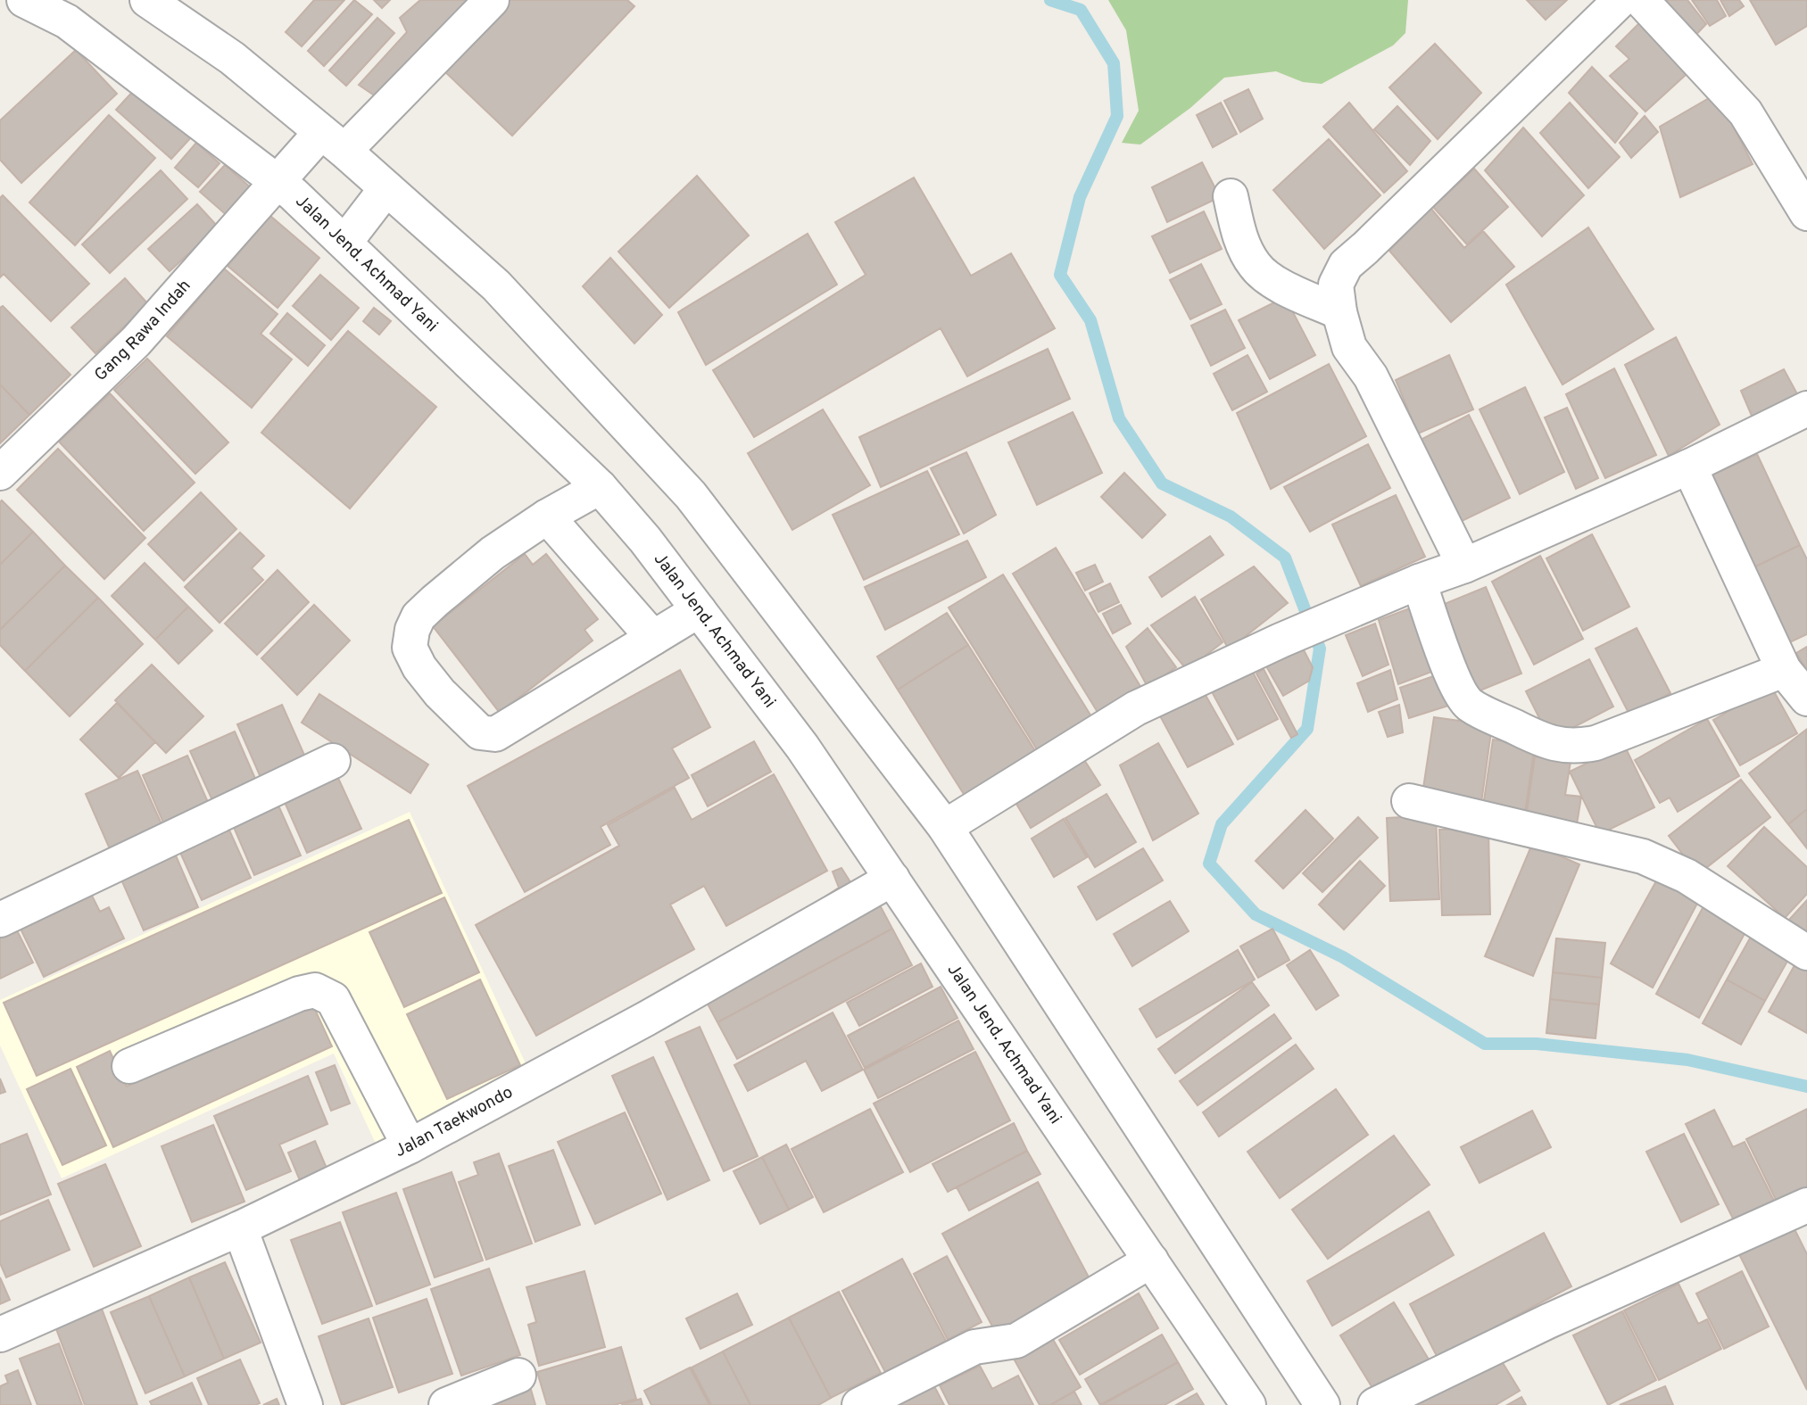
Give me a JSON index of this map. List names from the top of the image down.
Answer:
{
  "streets": {
    "street": ["Jalan Jend. Achmad Yani", "Gang Rawa Indah", "Jalan Taekwondo"]
  },
  "crossings": [
    ["Jalan Jend. Achmad Yani", "Gang Rawa Indah"],
    ["Jalan Jend. Achmad Yani", "Jalan Taekwondo"]
  ]
}
